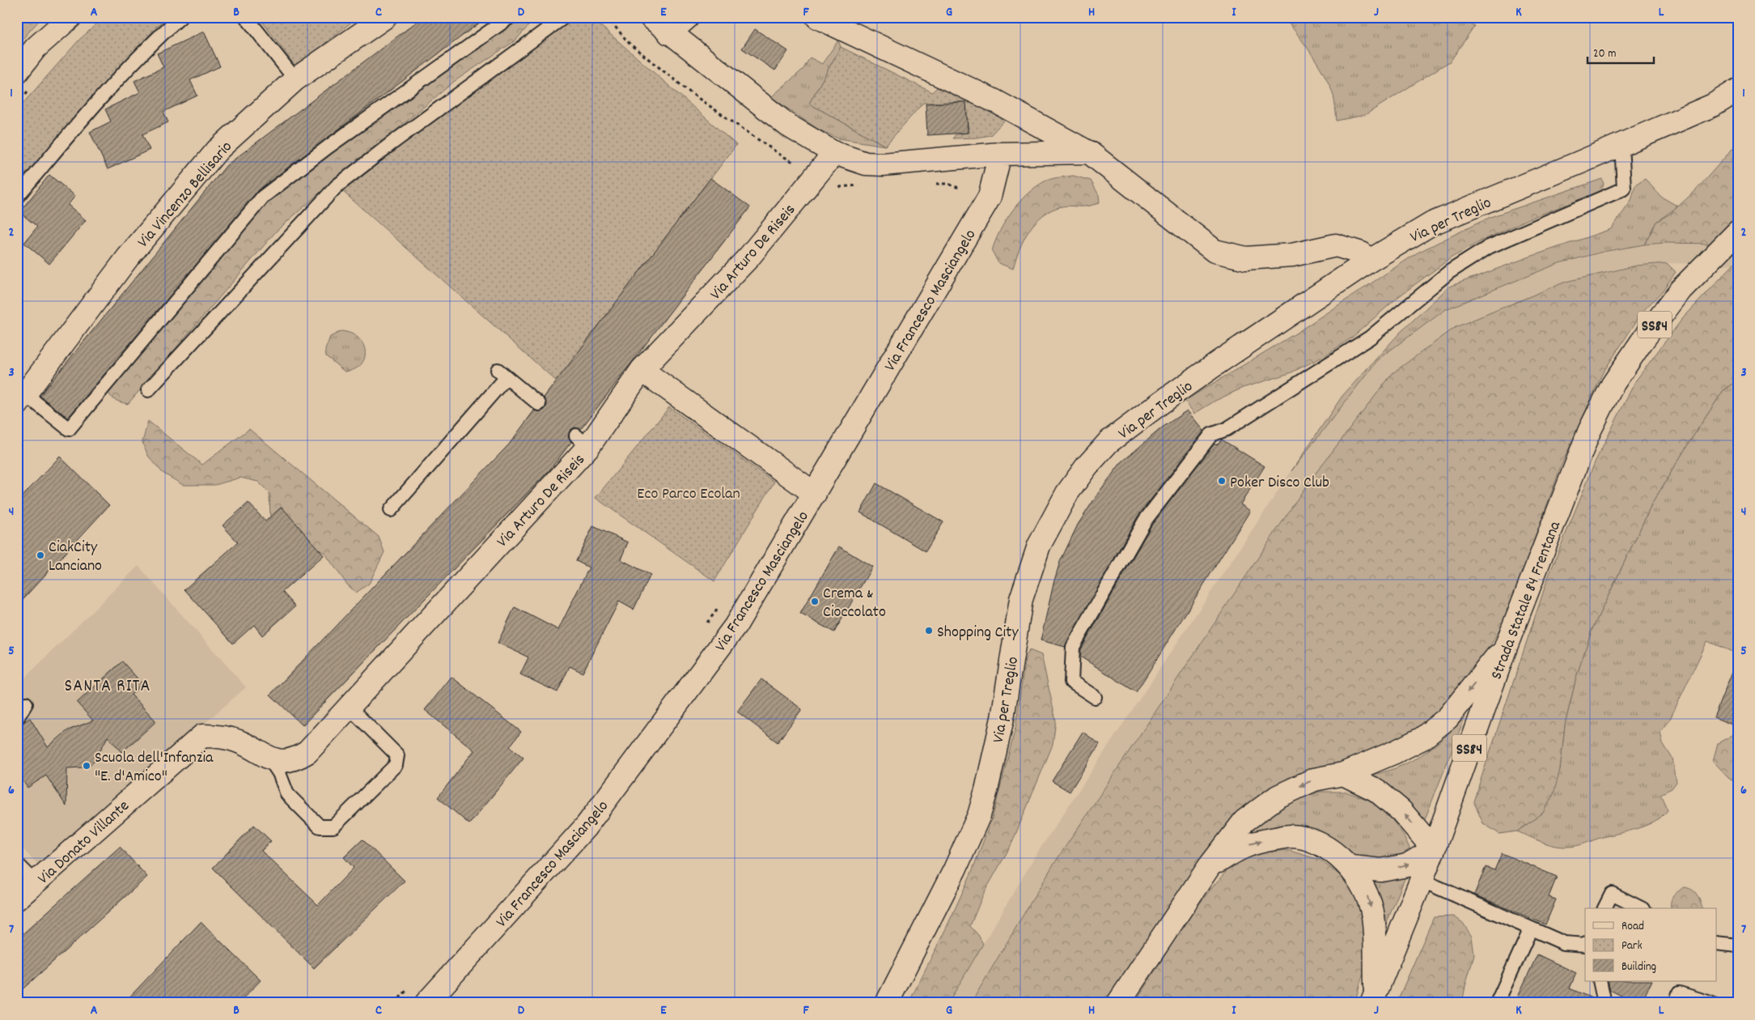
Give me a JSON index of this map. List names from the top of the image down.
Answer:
{
  "streets": {
    "street": [
      "Via Vincenzo Bellisario",
      "Via per Treglio",
      "Via Arturo De Riseis",
      "Via Francesco Masciangelo",
      "SS84",
      "Strada Statale 84 Frentana",
      "Via Donato Villante"
    ]
  },
  "crossings": [
    ["Via Arturo De Riseis", "Via Donato Villante"]
  ],
  "districts": ["SANTA RITA"],
  "parks": ["Eco Parco Ecolan"],
  "places": [
    "Poker Disco Club",
    "CiakCity Lanciano",
    "Crema & Cioccolato",
    "Shopping City",
    "Scuola dell'Infanzia \"E. d'Amico\""
  ],
  "legend": ["Road", "Park", "Building"],
  "scale_bar": "20 m",
  "grid": {
    "columns": [
      "A",
      "B",
      "C",
      "D",
      "E",
      "F",
      "G",
      "H",
      "I",
      "J",
      "K",
      "L"
    ],
    "rows": [
      "1",
      "2",
      "3",
      "4",
      "5",
      "6",
      "7"
    ]
  }
}
